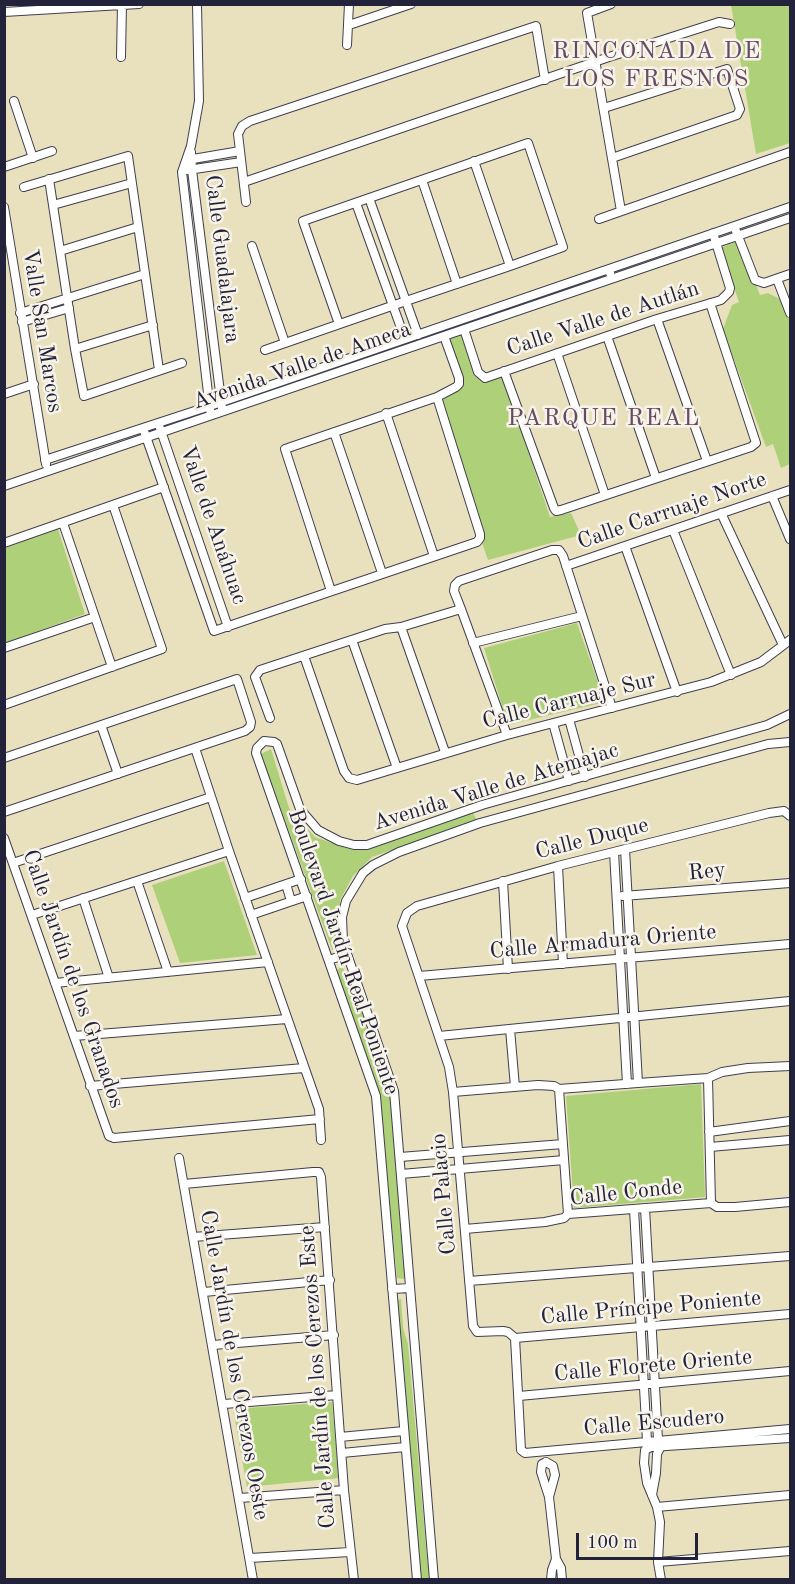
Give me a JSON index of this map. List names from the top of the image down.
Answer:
{
  "streets": {
    "street": [
      "Calle Guadalajara",
      "Calle Valle de Autlán",
      "Valle San Marcos",
      "Avenida Valle de Ameca",
      "Calle Carruaje Norte",
      "Valle de Anáhuac",
      "Calle Carruaje Sur",
      "Avenida Valle de Atemajac",
      "Calle Duque",
      "Rey",
      "Calle Armadura Oriente",
      "Boulevard Jardín Real Poniente",
      "Calle Jardín de los Granados",
      "Calle Conde",
      "Calle Palacio",
      "Calle Príncipe Poniente",
      "Calle Jardín de los Cerezos Oeste",
      "Calle Florete Oriente",
      "Calle Jardín de los Cerezos Este",
      "Calle Escudero"
    ]
  },
  "crossings": [
    ["Calle Guadalajara", "Avenida Valle de Ameca"],
    ["Calle Valle de Autlán", "Avenida Valle de Ameca"],
    ["Valle San Marcos", "Avenida Valle de Ameca"],
    ["Avenida Valle de Ameca", "Valle de Anáhuac"],
    ["Avenida Valle de Atemajac", "Boulevard Jardín Real Poniente"],
    ["Calle Duque", "Calle Palacio"],
    ["Calle Armadura Oriente", "Calle Palacio"],
    ["Calle Conde", "Calle Palacio"],
    ["Calle Palacio", "Calle Príncipe Poniente"],
    ["Calle Jardín de los Cerezos Oeste", "Calle Jardín de los Cerezos Este"],
    ["Calle Florete Oriente", "Calle Escudero"]
  ],
  "districts": ["RINCONADA DE LOS FRESNOS", "PARQUE REAL"],
  "scale_bar": "100 m"
}
